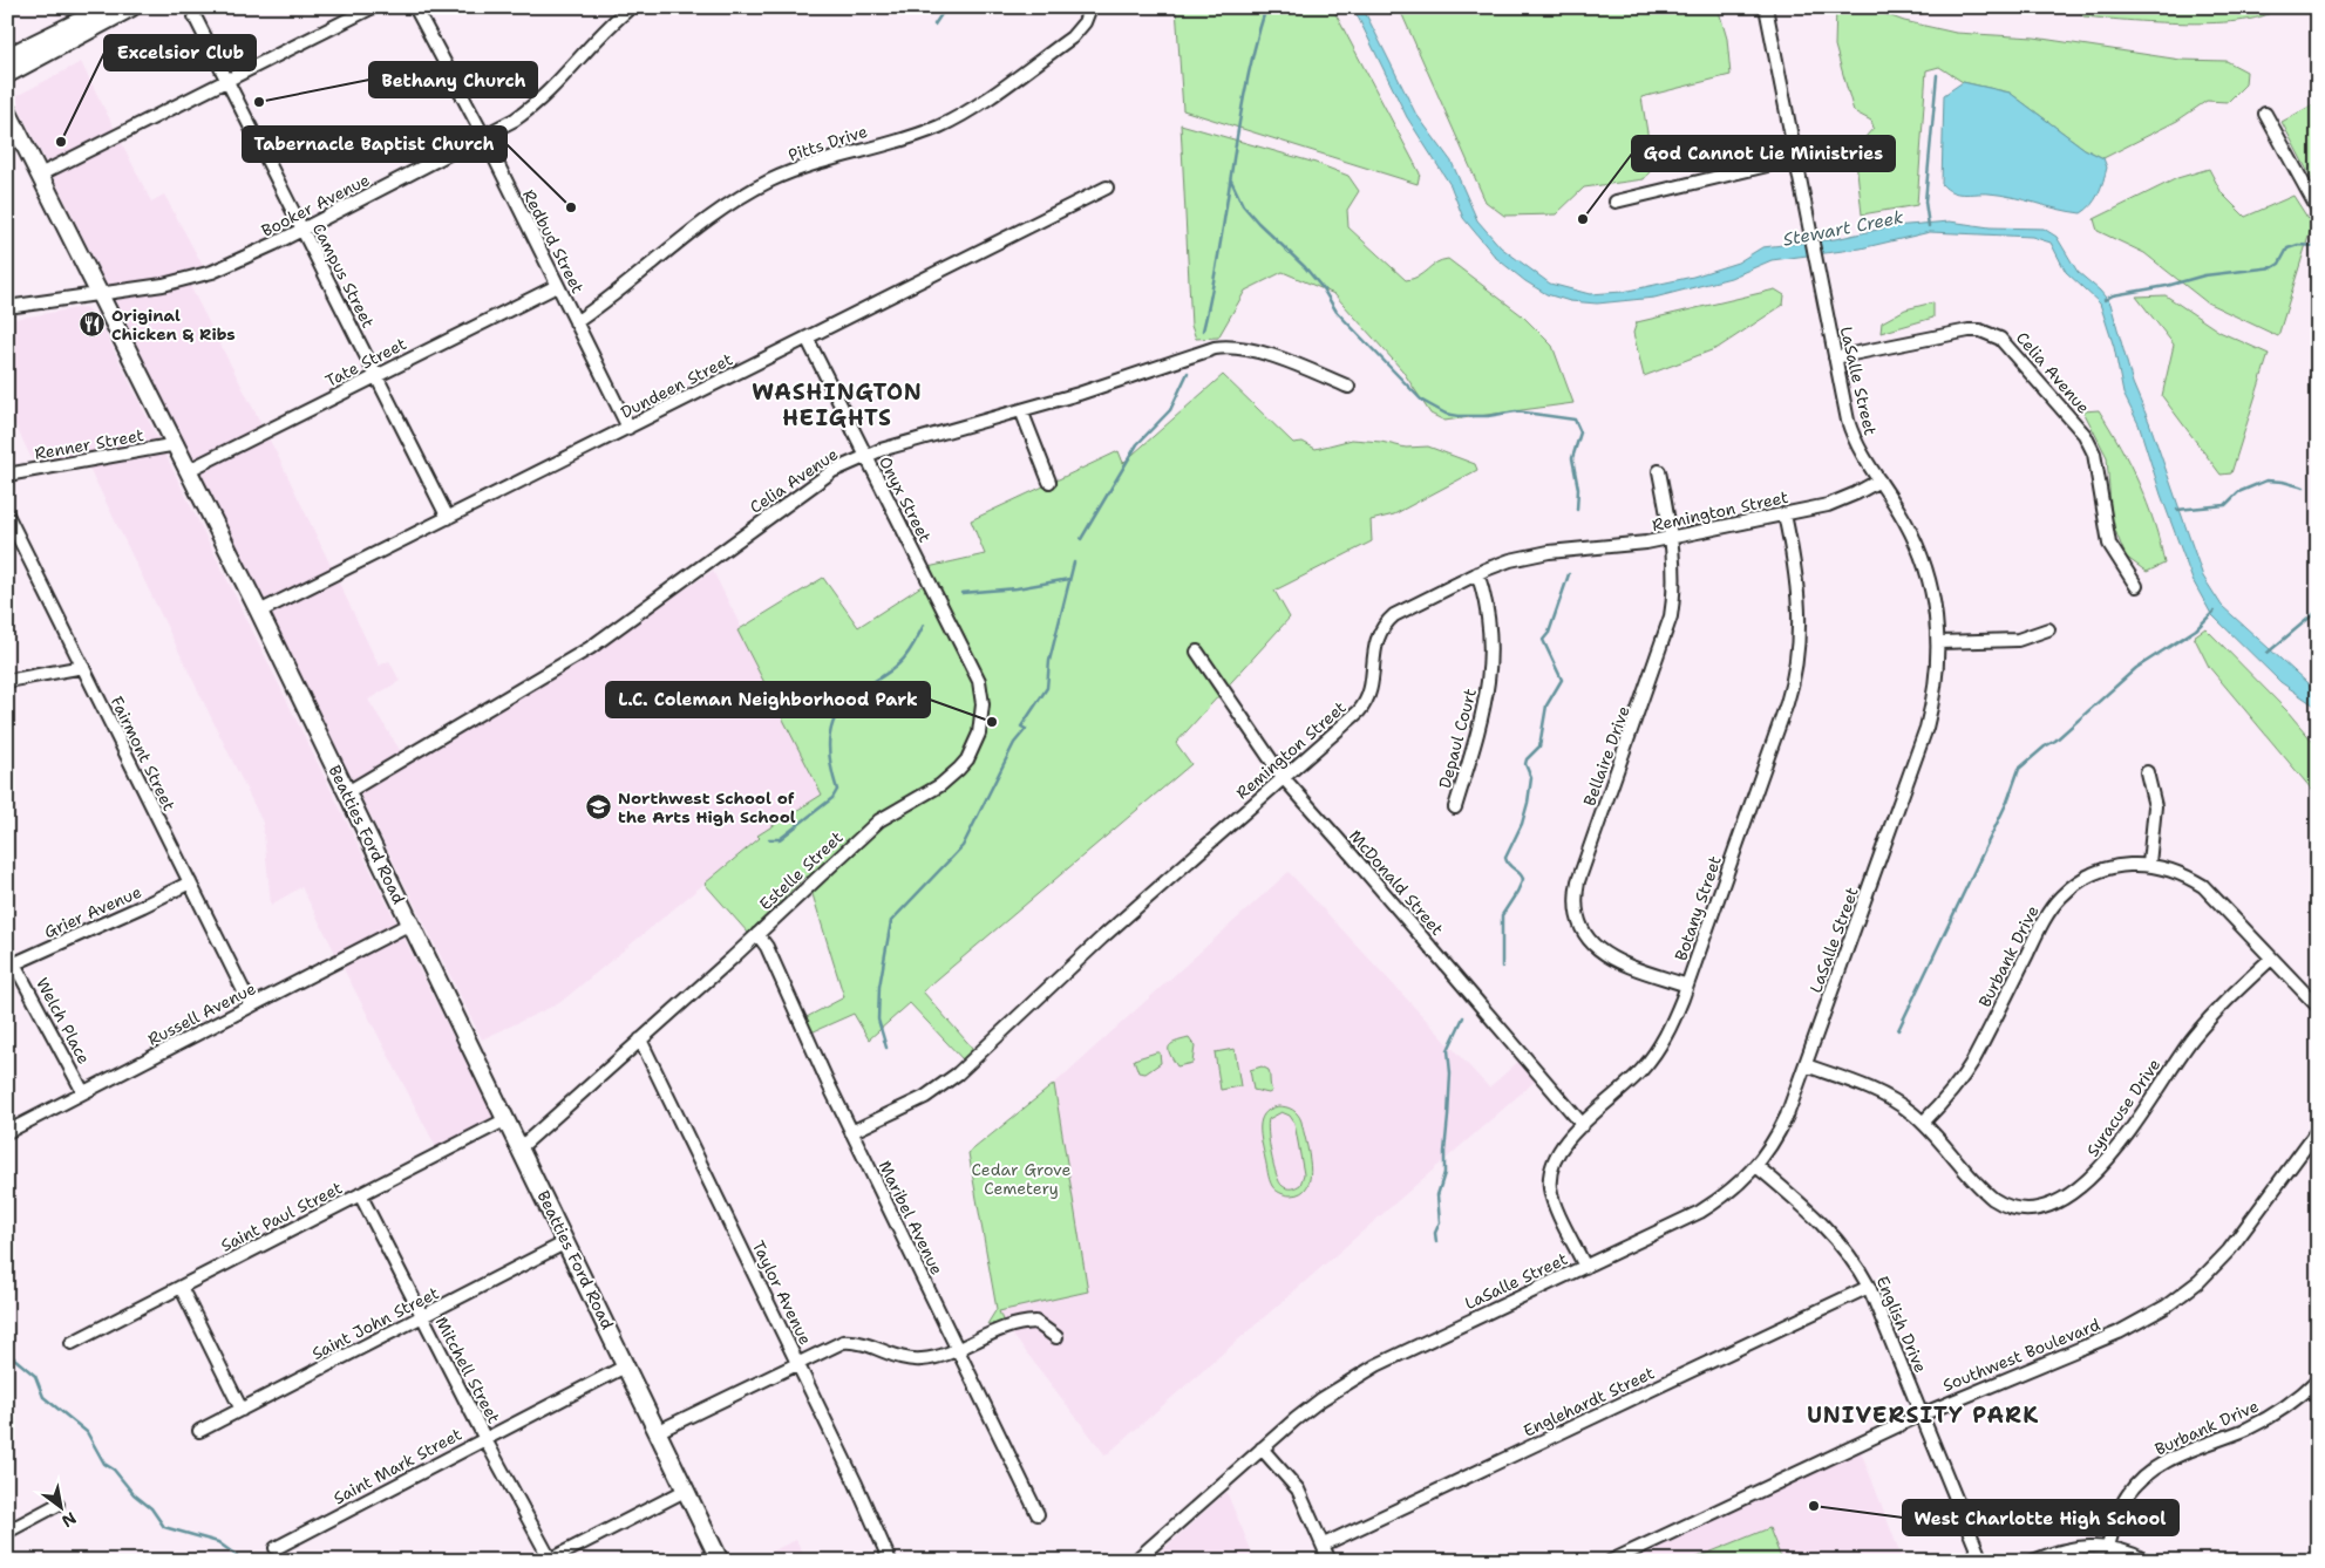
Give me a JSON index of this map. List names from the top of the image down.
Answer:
{
  "streets": {
    "main road": ["Beatties Ford Road"],
    "street": [
      "Pitts Drive",
      "Booker Avenue",
      "Redbud Street",
      "Campus Street",
      "Tate Street",
      "Celia Avenue",
      "LaSalle Street",
      "Dundeen Street",
      "Renner Street",
      "Onyx Street",
      "Remington Street",
      "Depaul Court",
      "Fairmont Street",
      "Bellaire Drive",
      "Estelle Street",
      "McDonald Street",
      "Botany Street",
      "Grier Avenue",
      "Burbank Drive",
      "Russell Avenue",
      "Welch Place",
      "Syracuse Drive",
      "Saint Paul Street",
      "Maribel Avenue",
      "Taylor Avenue",
      "Saint John Street",
      "English Drive",
      "Southwest Boulevard",
      "Mitchell Street",
      "Englehardt Street",
      "Saint Mark Street"
    ]
  },
  "crossings": [
    ["Pitts Drive", "Redbud Street"],
    ["Booker Avenue", "Redbud Street"],
    ["Booker Avenue", "Campus Street"],
    ["Booker Avenue", "Beatties Ford Road"],
    ["Redbud Street", "Tate Street"],
    ["Redbud Street", "Dundeen Street"],
    ["Campus Street", "Tate Street"],
    ["Campus Street", "Dundeen Street"],
    ["Tate Street", "Beatties Ford Road"],
    ["Celia Avenue", "LaSalle Street"],
    ["Celia Avenue", "Onyx Street"],
    ["Celia Avenue", "Beatties Ford Road"],
    ["LaSalle Street", "Remington Street"],
    ["LaSalle Street", "Botany Street"],
    ["LaSalle Street", "Syracuse Drive"],
    ["LaSalle Street", "English Drive"],
    ["Dundeen Street", "Onyx Street"],
    ["Dundeen Street", "Beatties Ford Road"],
    ["Renner Street", "Beatties Ford Road"],
    ["Onyx Street", "Estelle Street"],
    ["Remington Street", "Depaul Court"],
    ["Remington Street", "Bellaire Drive"],
    ["Remington Street", "McDonald Street"],
    ["Remington Street", "Botany Street"],
    ["Remington Street", "Maribel Avenue"],
    ["Fairmont Street", "Grier Avenue"],
    ["Fairmont Street", "Russell Avenue"],
    ["Bellaire Drive", "Botany Street"],
    ["Beatties Ford Road", "Estelle Street"],
    ["Beatties Ford Road", "Russell Avenue"],
    ["Beatties Ford Road", "Saint Paul Street"],
    ["Beatties Ford Road", "Saint John Street"],
    ["Beatties Ford Road", "Saint Mark Street"],
    ["Estelle Street", "Maribel Avenue"],
    ["Estelle Street", "Taylor Avenue"],
    ["McDonald Street", "Botany Street"],
    ["Grier Avenue", "Welch Place"],
    ["Burbank Drive", "Syracuse Drive"],
    ["Russell Avenue", "Welch Place"],
    ["Saint Paul Street", "Mitchell Street"],
    ["Saint John Street", "Mitchell Street"],
    ["English Drive", "Southwest Boulevard"],
    ["English Drive", "Englehardt Street"],
    ["Mitchell Street", "Saint Mark Street"]
  ],
  "districts": ["WASHINGTON HEIGHTS", "UNIVERSITY PARK"],
  "water": ["Stewart Creek"],
  "parks": ["Cedar Grove Cemetery"],
  "places": {
    "other": [
      "Bethany Church",
      "Excelsior Club",
      "Tabernacle Baptist Church",
      "God Cannot Lie Ministries",
      "L.C. Coleman Neighborhood Park",
      "West Charlotte High School"
    ],
    "restaurant": ["Original Chicken & Ribs"],
    "school or university": ["Northwest School of the Arts High School"]
  },
  "north": "bottom right"
}
